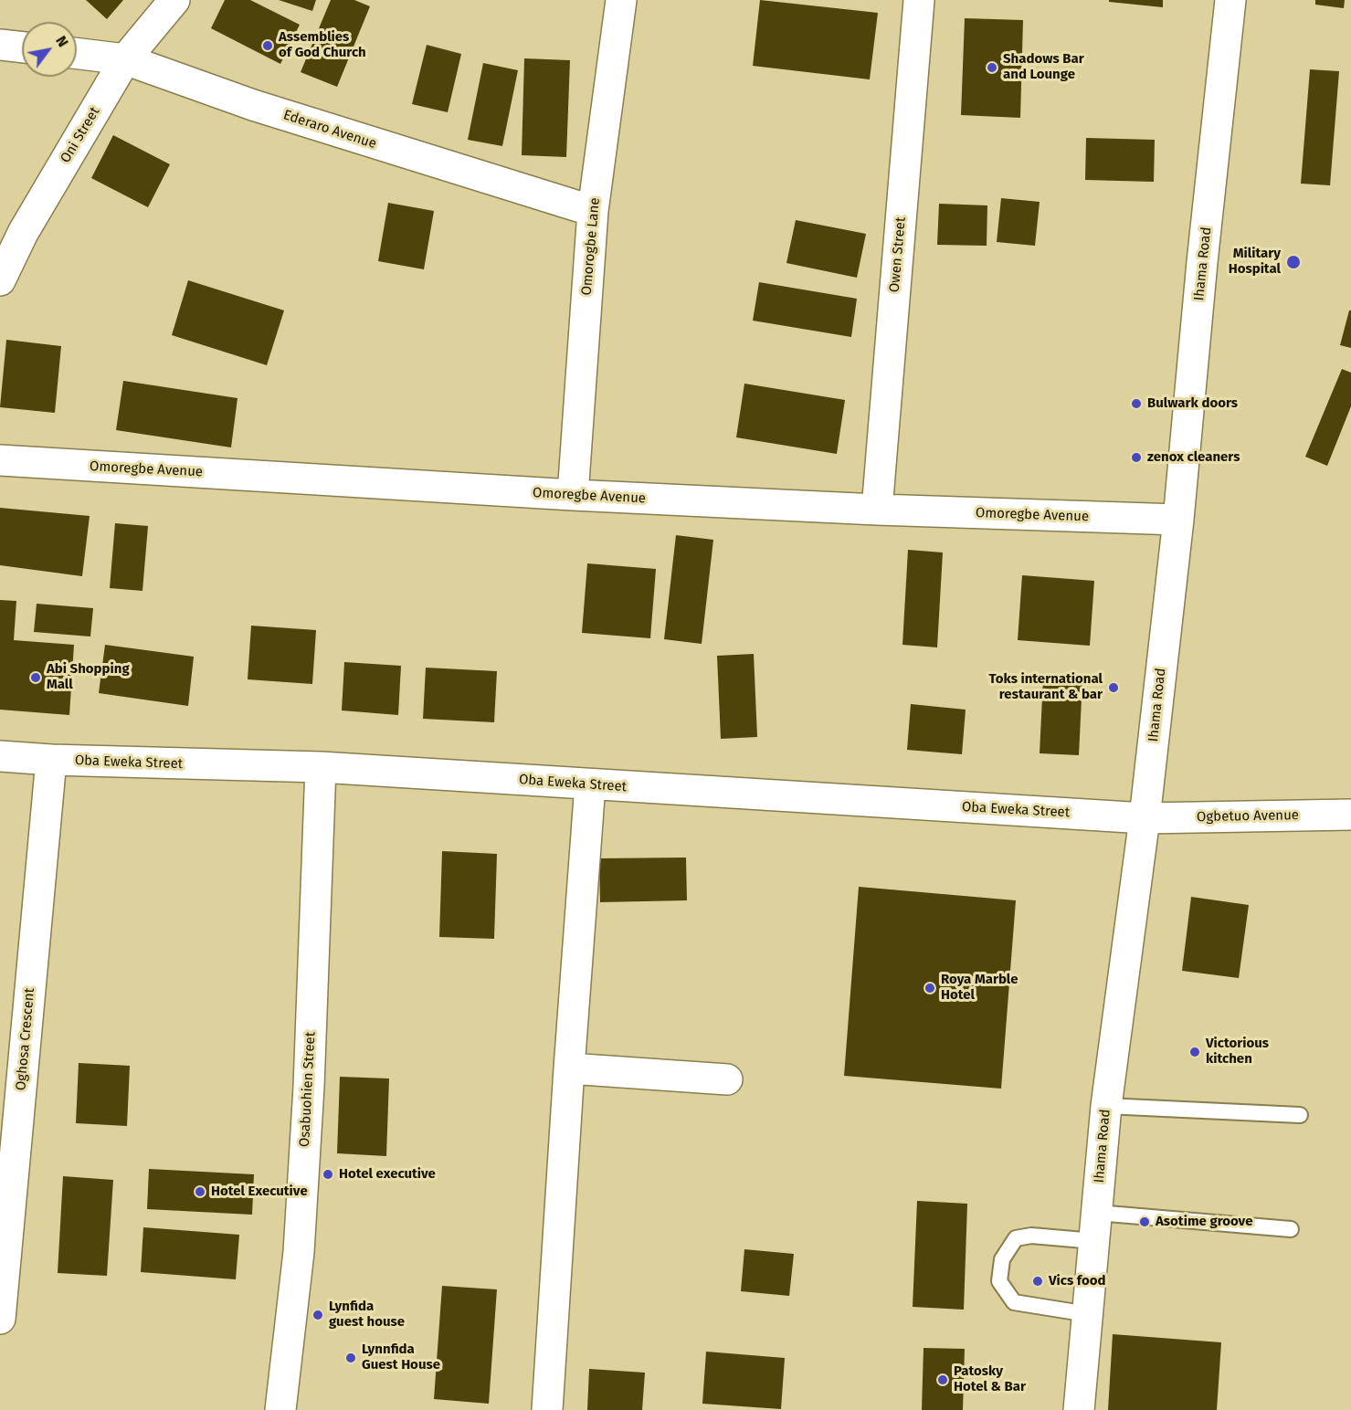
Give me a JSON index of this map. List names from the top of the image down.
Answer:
{
  "streets": {
    "street": [
      "Ederaro Avenue",
      "Oni Street",
      "Omorogbe Lane",
      "Owen Street",
      "Ihama Road",
      "Omoregbe Avenue",
      "Oba Eweka Street",
      "Ogbetuo Avenue",
      "Oghosa Crescent",
      "Osabuohien Street"
    ]
  },
  "crossings": [
    ["Ederaro Avenue", "Oni Street"],
    ["Ederaro Avenue", "Omorogbe Lane"],
    ["Omorogbe Lane", "Omoregbe Avenue"],
    ["Owen Street", "Omoregbe Avenue"],
    ["Ihama Road", "Omoregbe Avenue"],
    ["Ihama Road", "Oba Eweka Street"],
    ["Ihama Road", "Ogbetuo Avenue"],
    ["Oba Eweka Street", "Ogbetuo Avenue"],
    ["Oba Eweka Street", "Oghosa Crescent"],
    ["Oba Eweka Street", "Osabuohien Street"]
  ],
  "places": [
    "Assemblies of God Church",
    "Shadows Bar and Lounge",
    "Military Hospital",
    "Bulwark doors",
    "zenox cleaners",
    "Abi Shopping Mall",
    "Toks international restaurant & bar",
    "Roya Marble Hotel",
    "Victorious kitchen",
    "Hotel executive",
    "Hotel Executive",
    "Asotime groove",
    "Vics food",
    "Lynfida guest house",
    "Lynnfida Guest House",
    "Patosky Hotel & Bar"
  ],
  "north": "top right"
}
